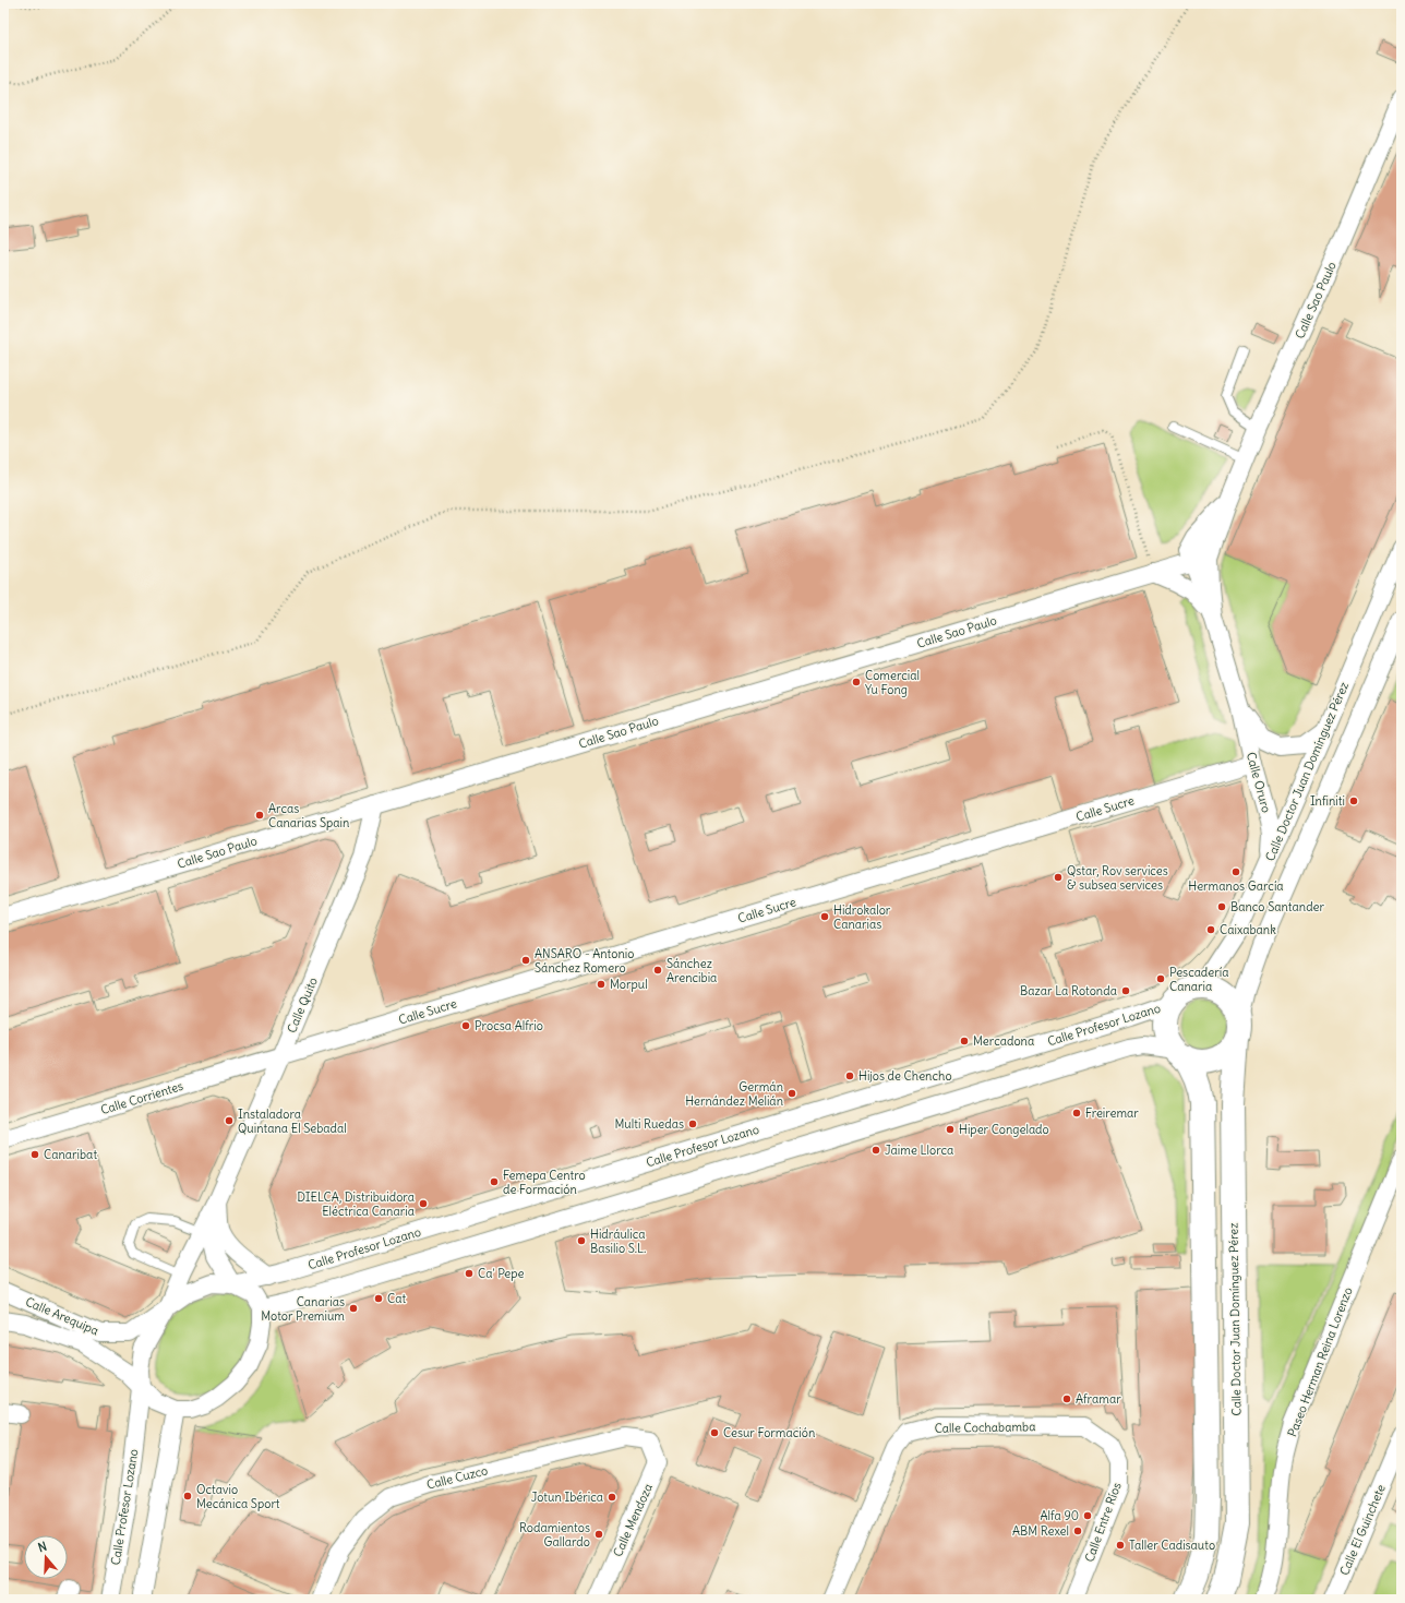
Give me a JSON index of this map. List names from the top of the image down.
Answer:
{
  "streets": {
    "street": [
      "Calle Sao Paulo",
      "Calle Doctor Juan Domínguez Pérez",
      "Calle Oruro",
      "Calle Sucre",
      "Calle Quito",
      "Calle Profesor Lozano",
      "Calle Corrientes",
      "Calle Arequipa",
      "Paseo Herman Reina Lorenzo",
      "Calle Cochabamba",
      "Calle Cuzco",
      "Calle Mendoza",
      "Calle Entre Ríos",
      "Calle El Guinchete"
    ]
  },
  "crossings": [
    ["Calle Sao Paulo", "Calle Oruro"],
    ["Calle Sao Paulo", "Calle Quito"],
    ["Calle Doctor Juan Domínguez Pérez", "Calle Oruro"],
    ["Calle Doctor Juan Domínguez Pérez", "Calle Profesor Lozano"],
    ["Calle Oruro", "Calle Sucre"],
    ["Calle Sucre", "Calle Quito"],
    ["Calle Sucre", "Calle Corrientes"],
    ["Calle Quito", "Calle Profesor Lozano"],
    ["Calle Quito", "Calle Corrientes"],
    ["Calle Quito", "Calle Arequipa"],
    ["Calle Profesor Lozano", "Calle Arequipa"],
    ["Calle Cochabamba", "Calle Entre Ríos"],
    ["Calle Cuzco", "Calle Mendoza"]
  ],
  "places": [
    "Comercial Yu Fong",
    "Infiniti",
    "Arcas Canarias Spain",
    "Hermanos García",
    "Qstar, Rov services & subsea services",
    "Banco Santander",
    "Hidrokalor Canarias",
    "Caixabank",
    "ANSARO - Antonio Sánchez Romero",
    "Sánchez Arencibia",
    "Pescadería Canaria",
    "Morpul",
    "Bazar La Rotonda",
    "Procsa Alfrio",
    "Mercadona",
    "Hijos de Chencho",
    "Germán Hernández Melián",
    "Freiremar",
    "Instaladora Quintana El Sebadal",
    "Multi Ruedas",
    "Hiper Congelado",
    "Jaime Llorca",
    "Canaribat",
    "Femepa Centro de Formación",
    "DIELCA, Distribuidora Eléctrica Canaria",
    "Hidráulica Basilio S.L.",
    "Ca' Pepe",
    "Cat",
    "Canarias Motor Premium",
    "Aframar",
    "Cesur Formación",
    "Octavio Mecánica Sport",
    "Jotun Ibérica",
    "Alfa 90",
    "ABM Rexel",
    "Rodamientos Gallardo",
    "Taller Cadisauto"
  ],
  "north": "top"
}
